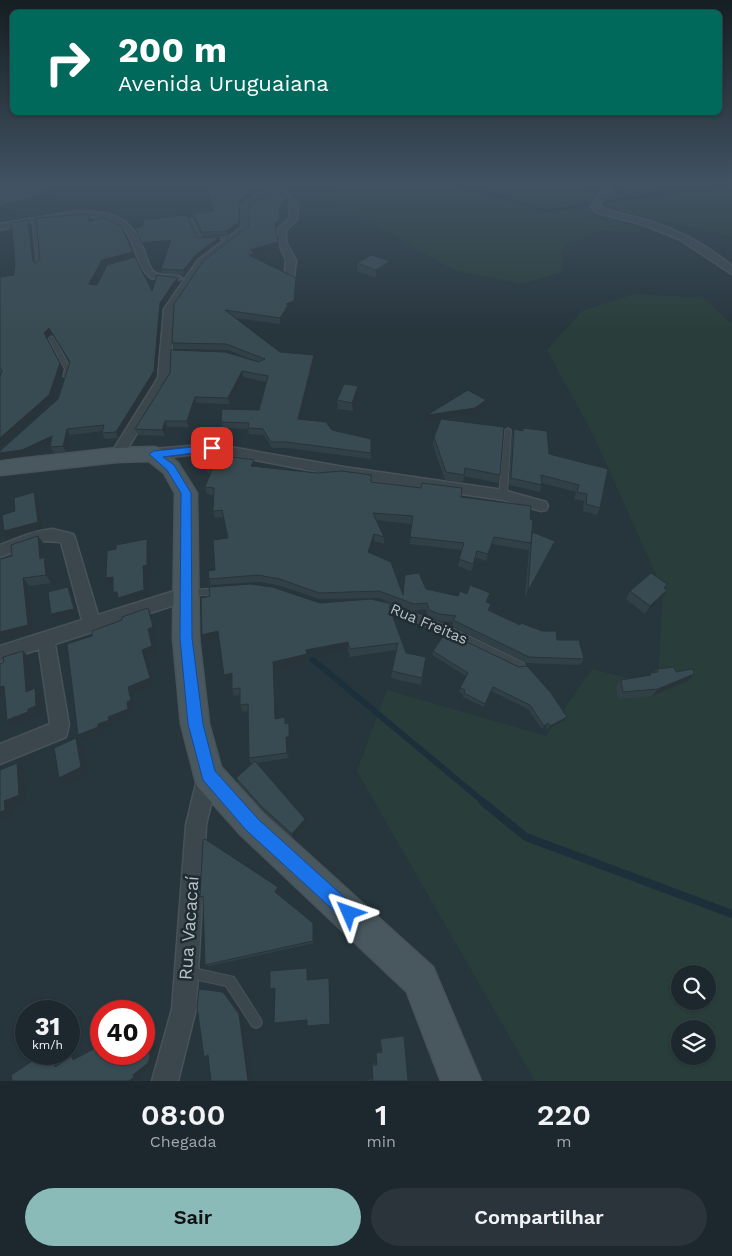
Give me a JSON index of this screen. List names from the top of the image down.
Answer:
{
  "streets": {
    "street": ["Rua Vacacaí"],
    "lane": ["Rua Freitas"]
  },
  "page": {
    "turn": ["200 m", "Avenida Uruguaiana"],
    "speed": "31 km/h",
    "limit": "40",
    "eta": [
      "08:00",
      "Chegada",
      "1",
      "min",
      "220",
      "m"
    ],
    "buttons": ["Sair", "Compartilhar"]
  }
}
